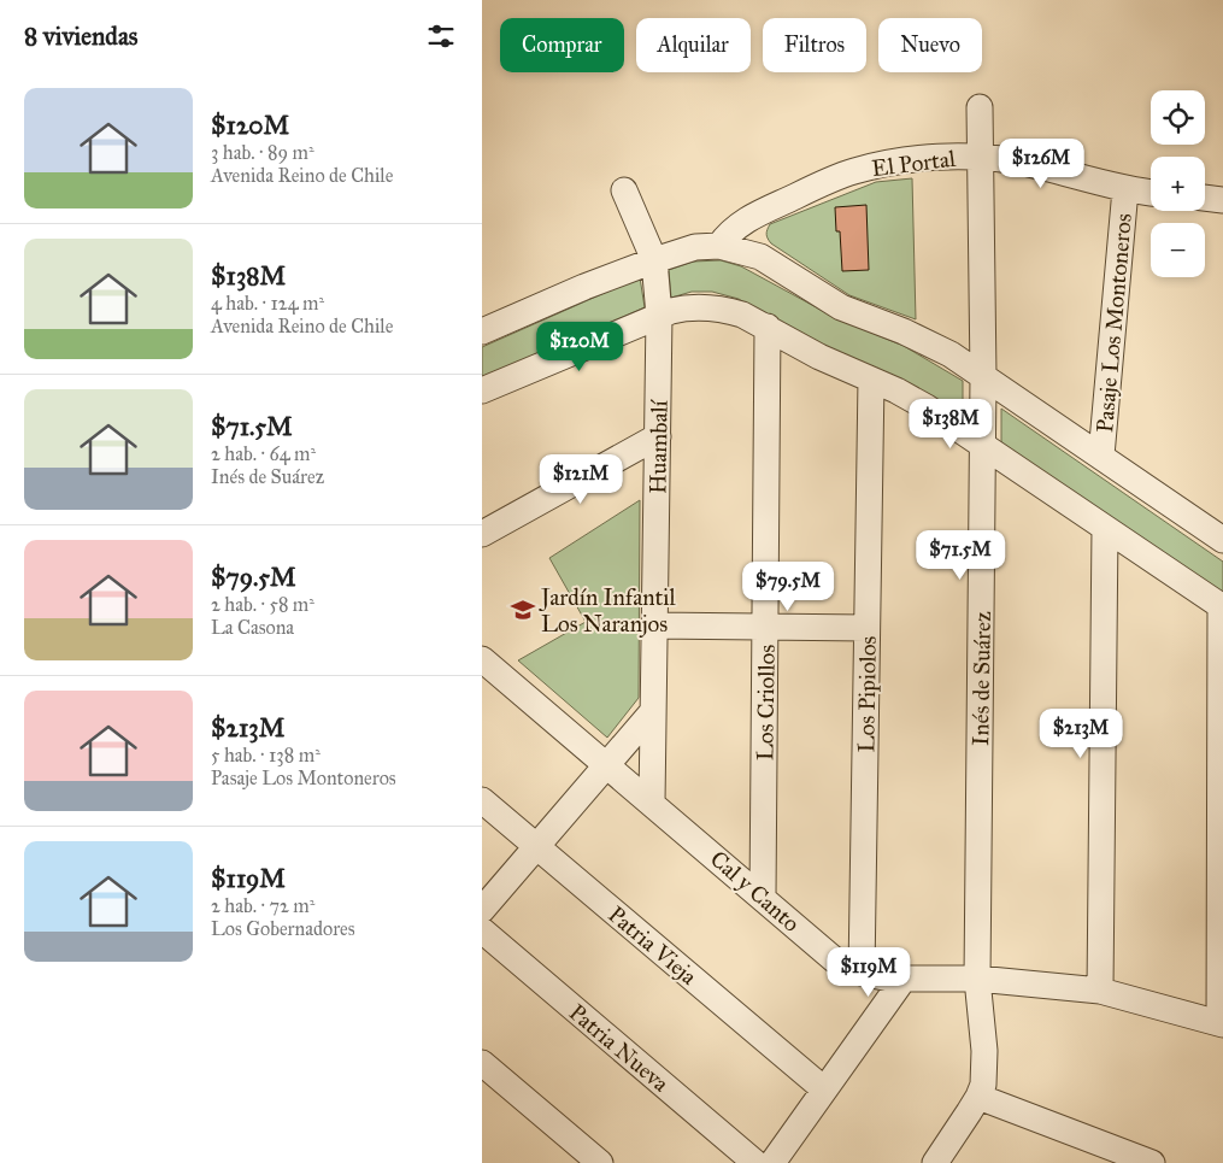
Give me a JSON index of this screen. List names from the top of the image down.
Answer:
{
  "streets": {
    "street": [
      "El Portal",
      "Pasaje Los Montoneros",
      "Huambalí",
      "Inés de Suárez",
      "Los Pipiolos",
      "Los Criollos",
      "Cal y Canto",
      "Patria Vieja",
      "Patria Nueva"
    ]
  },
  "crossings": [
    ["El Portal", "Pasaje Los Montoneros"],
    ["El Portal", "Inés de Suárez"],
    ["Huambalí", "Cal y Canto"],
    ["Inés de Suárez", "Cal y Canto"],
    ["Los Pipiolos", "Cal y Canto"],
    ["Los Criollos", "Cal y Canto"]
  ],
  "places": {
    "school or university": ["Jardín Infantil Los Naranjos"]
  },
  "page": {
    "heading": "8 viviendas",
    "chip": [
      "Comprar",
      "Alquilar",
      "Filtros",
      "Nuevo"
    ],
    "list": [
      {
        "name": "$120M",
        "note": "3 hab. · 89 m² · Avenida Reino de Chile"
      },
      {
        "name": "$138M",
        "note": "4 hab. · 124 m² · Avenida Reino de Chile"
      },
      {
        "name": "$71.5M",
        "note": "2 hab. · 64 m² · Inés de Suárez"
      },
      {
        "name": "$79.5M",
        "note": "2 hab. · 58 m² · La Casona"
      },
      {
        "name": "$213M",
        "note": "5 hab. · 138 m² · Pasaje Los Montoneros"
      },
      {
        "name": "$119M",
        "note": "2 hab. · 72 m² · Los Gobernadores"
      }
    ],
    "map_buttons": ["+", "−"],
    "price": [
      "$126M",
      "$120M",
      "$138M",
      "$121M",
      "$71.5M",
      "$79.5M",
      "$213M",
      "$119M"
    ]
  }
}
